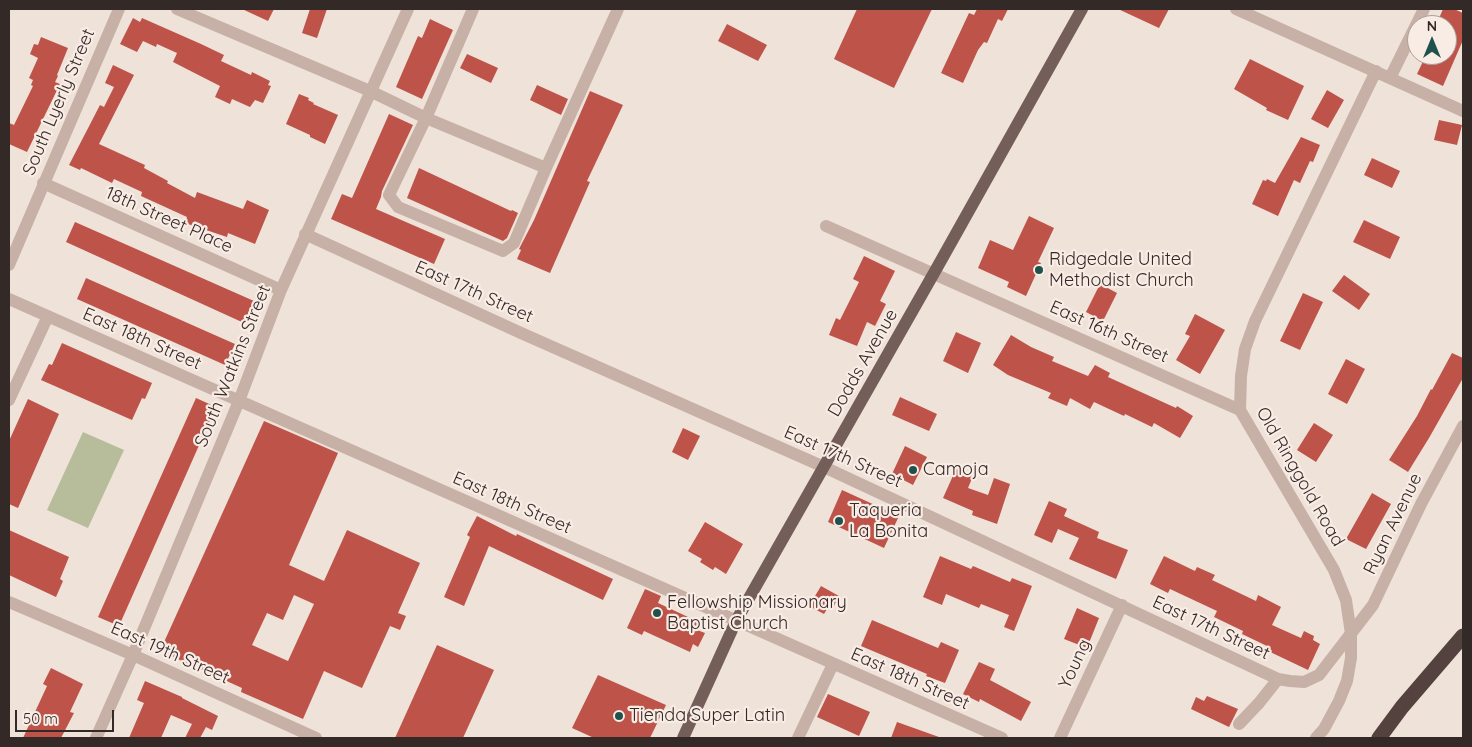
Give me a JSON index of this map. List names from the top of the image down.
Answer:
{
  "streets": {
    "main road": ["Dodds Avenue"],
    "street": [
      "South Lyerly Street",
      "18th Street Place",
      "East 17th Street",
      "East 16th Street",
      "East 18th Street",
      "South Watkins Street",
      "Old Ringgold Road",
      "Ryan Avenue",
      "East 19th Street",
      "Young"
    ]
  },
  "crossings": [
    ["South Lyerly Street", "18th Street Place"],
    ["18th Street Place", "South Watkins Street"],
    ["East 17th Street", "Dodds Avenue"],
    ["East 17th Street", "South Watkins Street"],
    ["East 17th Street", "Old Ringgold Road"],
    ["East 17th Street", "Ryan Avenue"],
    ["East 17th Street", "Young"],
    ["East 16th Street", "Dodds Avenue"],
    ["East 16th Street", "Old Ringgold Road"],
    ["East 18th Street", "Dodds Avenue"],
    ["East 18th Street", "South Watkins Street"],
    ["South Watkins Street", "East 19th Street"],
    ["Old Ringgold Road", "Ryan Avenue"]
  ],
  "places": [
    "Ridgedale United Methodist Church",
    "Camoja",
    "Taqueria La Bonita",
    "Fellowship Missionary Baptist Church",
    "Tienda Super Latin"
  ],
  "scale_bar": "50 m",
  "north": "top"
}
